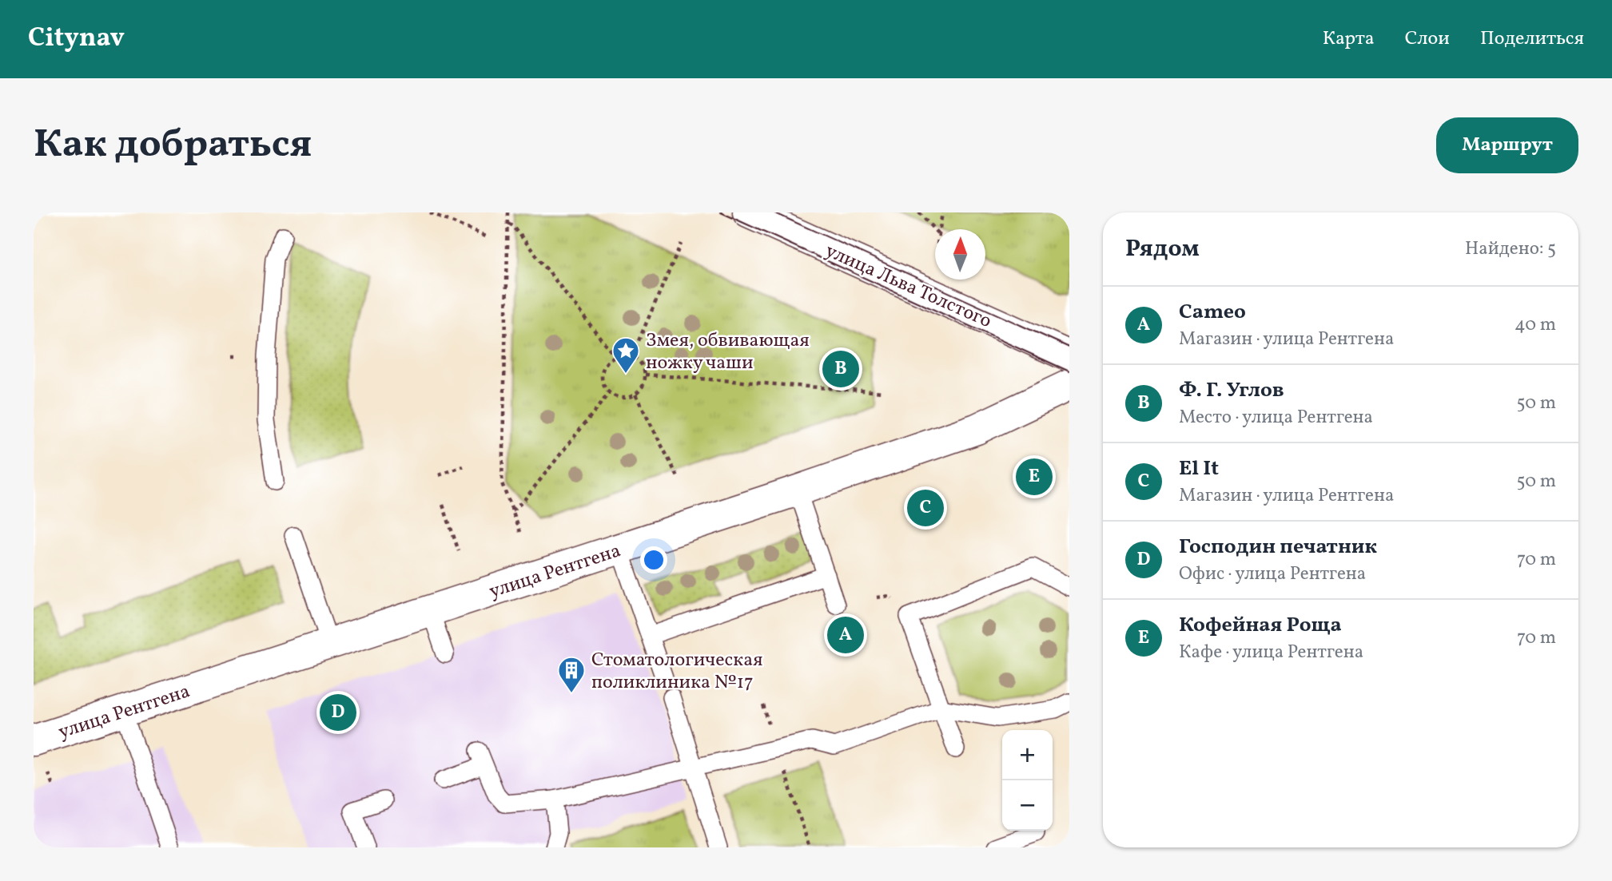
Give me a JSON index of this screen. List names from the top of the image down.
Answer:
{
  "streets": {
    "street": ["улица Льва Толстого", "улица Рентгена"]
  },
  "places": {
    "place": ["Змея, обвивающая ножку чаши"],
    "building": ["Стоматологическая поликлиника №17"]
  },
  "north": "top",
  "page": {
    "header": "Citynav",
    "nav": ["Карта", "Слои", "Поделиться"],
    "buttons": "Маршрут",
    "title": "Как добраться",
    "heading": ["Рядом", "Найдено: 5"],
    "list": [
      {
        "mark": "A",
        "name": "Cameo",
        "note": "Магазин · улица Рентгена",
        "value": "40 m"
      },
      {
        "mark": "B",
        "name": "Ф. Г. Углов",
        "note": "Место · улица Рентгена",
        "value": "50 m"
      },
      {
        "mark": "C",
        "name": "El It",
        "note": "Магазин · улица Рентгена",
        "value": "50 m"
      },
      {
        "mark": "D",
        "name": "Господин печатник",
        "note": "Офис · улица Рентгена",
        "value": "70 m"
      },
      {
        "mark": "E",
        "name": "Кофейная Роща",
        "note": "Кафе · улица Рентгена",
        "value": "70 m"
      }
    ],
    "pins": [
      "B",
      "E",
      "C",
      "A",
      "D"
    ],
    "map_buttons": ["+", "−"]
  }
}
